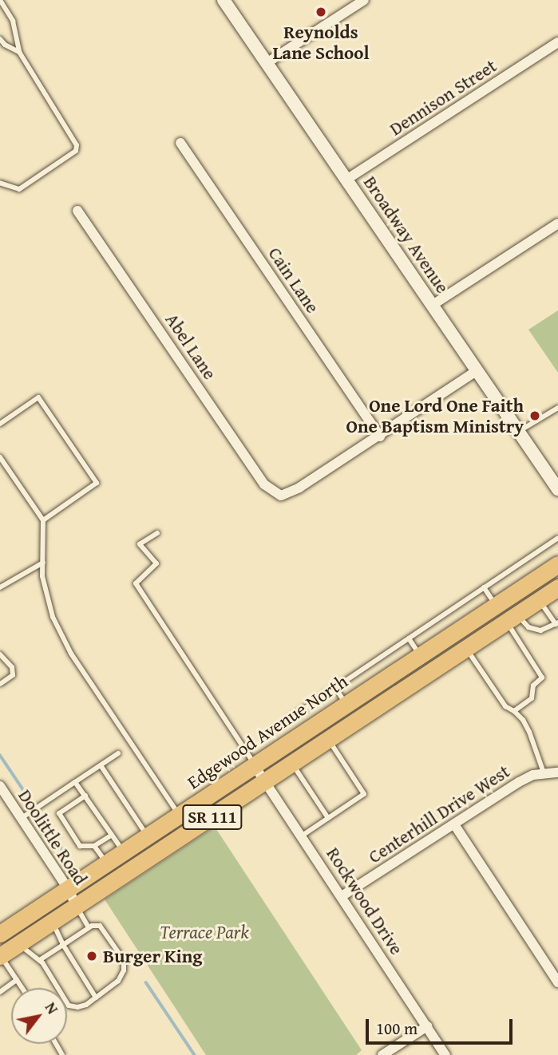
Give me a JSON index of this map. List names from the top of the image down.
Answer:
{
  "streets": {
    "main road": ["Edgewood Avenue North", "SR 111"],
    "street": [
      "Dennison Street",
      "Broadway Avenue",
      "Cain Lane",
      "Abel Lane",
      "Centerhill Drive West",
      "Doolittle Road",
      "Rockwood Drive"
    ]
  },
  "crossings": [
    ["Dennison Street", "Broadway Avenue"],
    ["Cain Lane", "Abel Lane"],
    ["Edgewood Avenue North", "Doolittle Road"],
    ["Edgewood Avenue North", "Rockwood Drive"],
    ["Centerhill Drive West", "Rockwood Drive"],
    ["SR 111", "Doolittle Road"],
    ["SR 111", "Rockwood Drive"]
  ],
  "parks": ["Terrace Park"],
  "places": ["Reynolds Lane School", "One Lord One Faith One Baptism Ministry", "Burger King"],
  "scale_bar": "100 m",
  "north": "top right"
}
